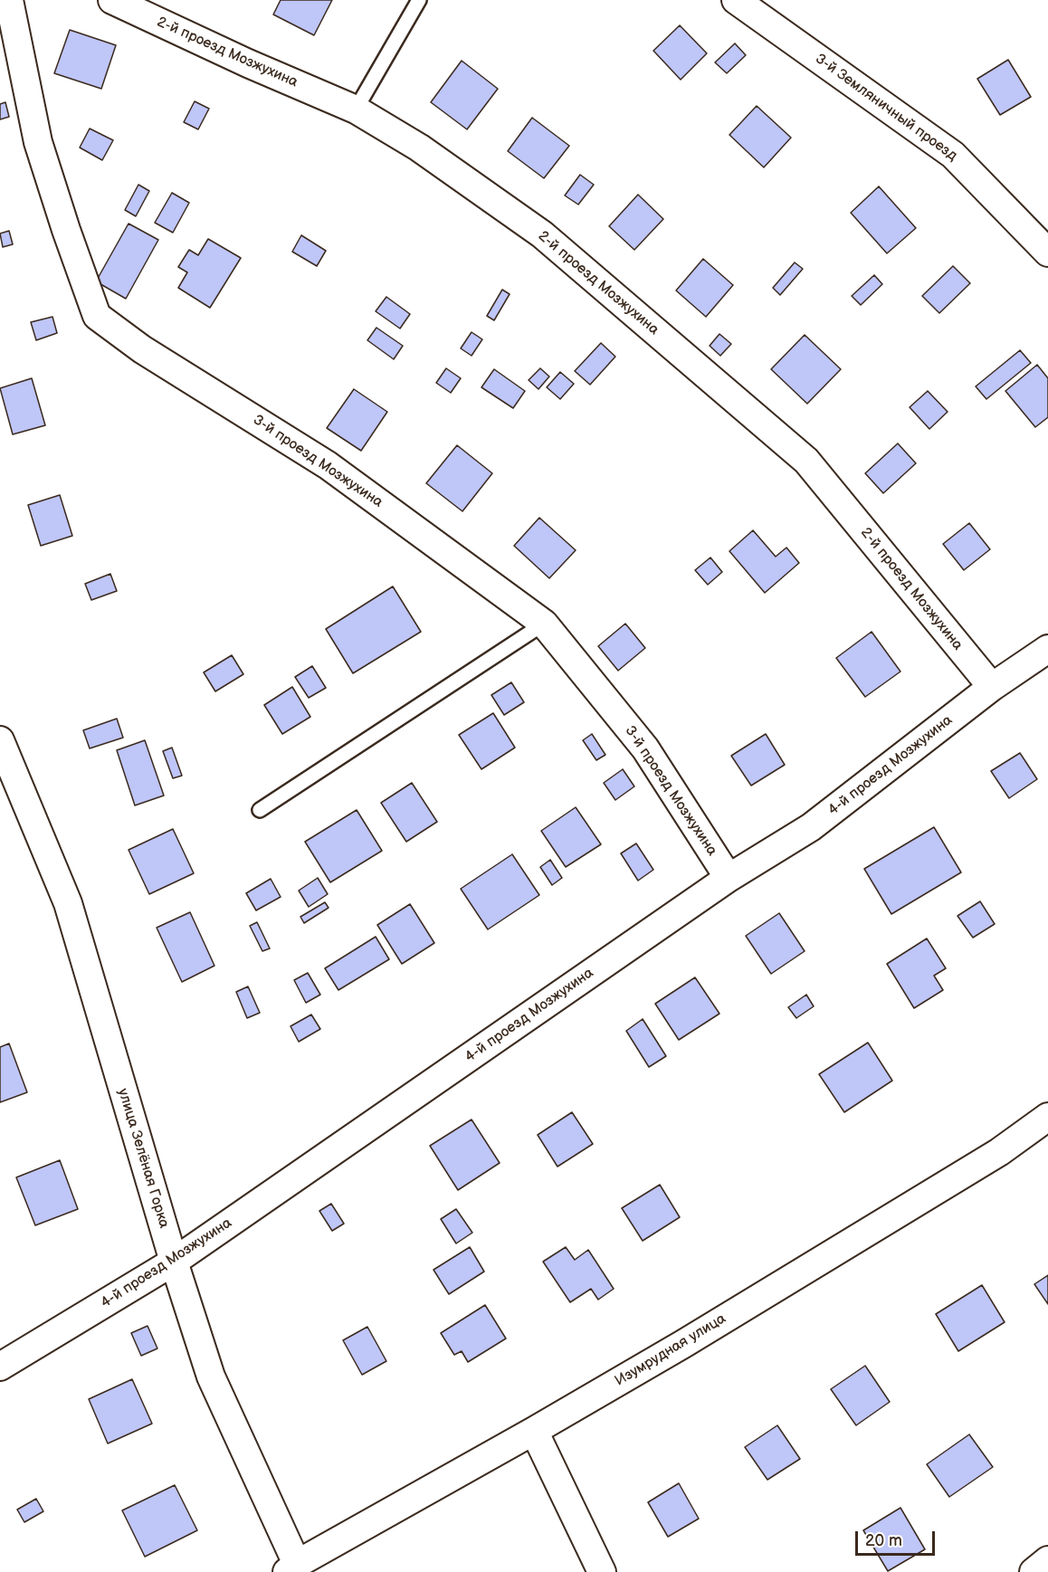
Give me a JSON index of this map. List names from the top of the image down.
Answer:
{
  "streets": {
    "street": [
      "2-й проезд Мозжухина",
      "3-й Земляничный проезд",
      "3-й проезд Мозжухина",
      "4-й проезд Мозжухина",
      "улица Зелёная Горка",
      "Изумрудная улица"
    ]
  },
  "crossings": [
    ["2-й проезд Мозжухина", "4-й проезд Мозжухина"],
    ["3-й проезд Мозжухина", "4-й проезд Мозжухина"],
    ["4-й проезд Мозжухина", "улица Зелёная Горка"],
    ["улица Зелёная Горка", "Изумрудная улица"]
  ],
  "scale_bar": "20 m"
}
